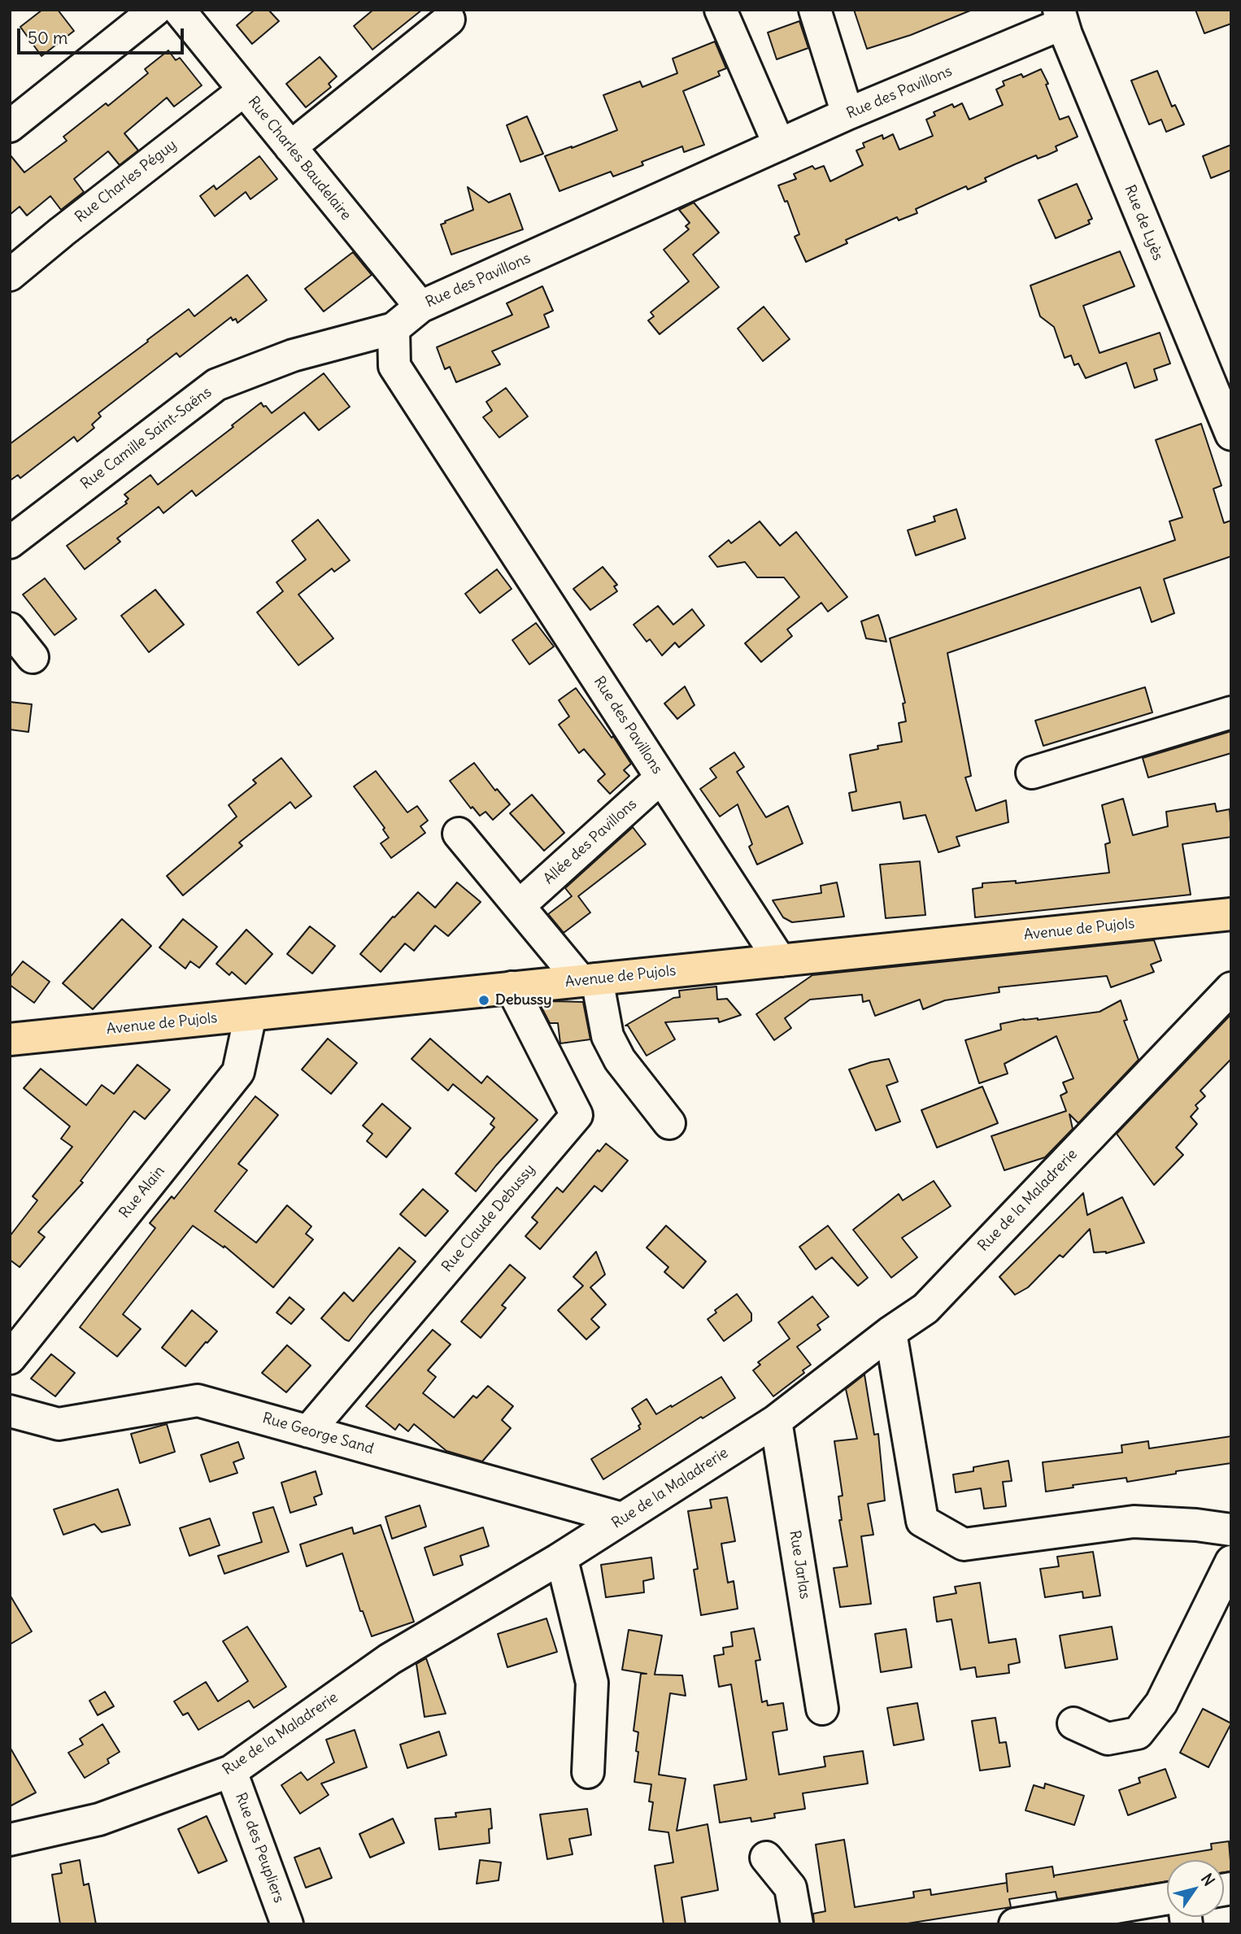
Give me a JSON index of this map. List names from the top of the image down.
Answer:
{
  "streets": {
    "main road": ["Avenue de Pujols"],
    "street": [
      "Rue des Pavillons",
      "Rue Charles Baudelaire",
      "Rue Charles Péguy",
      "Rue de Lyès",
      "Rue Camille Saint-Saëns",
      "Allée des Pavillons",
      "Rue Alain",
      "Rue de la Maladrerie",
      "Rue Claude Debussy",
      "Rue George Sand",
      "Rue Jarlas",
      "Rue des Peupliers"
    ]
  },
  "crossings": [
    ["Rue des Pavillons", "Rue Charles Baudelaire"],
    ["Rue des Pavillons", "Rue de Lyès"],
    ["Rue des Pavillons", "Rue Camille Saint-Saëns"],
    ["Rue des Pavillons", "Allée des Pavillons"],
    ["Rue des Pavillons", "Avenue de Pujols"],
    ["Rue Charles Baudelaire", "Rue Charles Péguy"],
    ["Avenue de Pujols", "Rue Alain"],
    ["Avenue de Pujols", "Rue Claude Debussy"],
    ["Rue de la Maladrerie", "Rue George Sand"],
    ["Rue de la Maladrerie", "Rue Jarlas"],
    ["Rue de la Maladrerie", "Rue des Peupliers"],
    ["Rue Claude Debussy", "Rue George Sand"]
  ],
  "places": ["Debussy"],
  "scale_bar": "50 m",
  "north": "top right"
}
